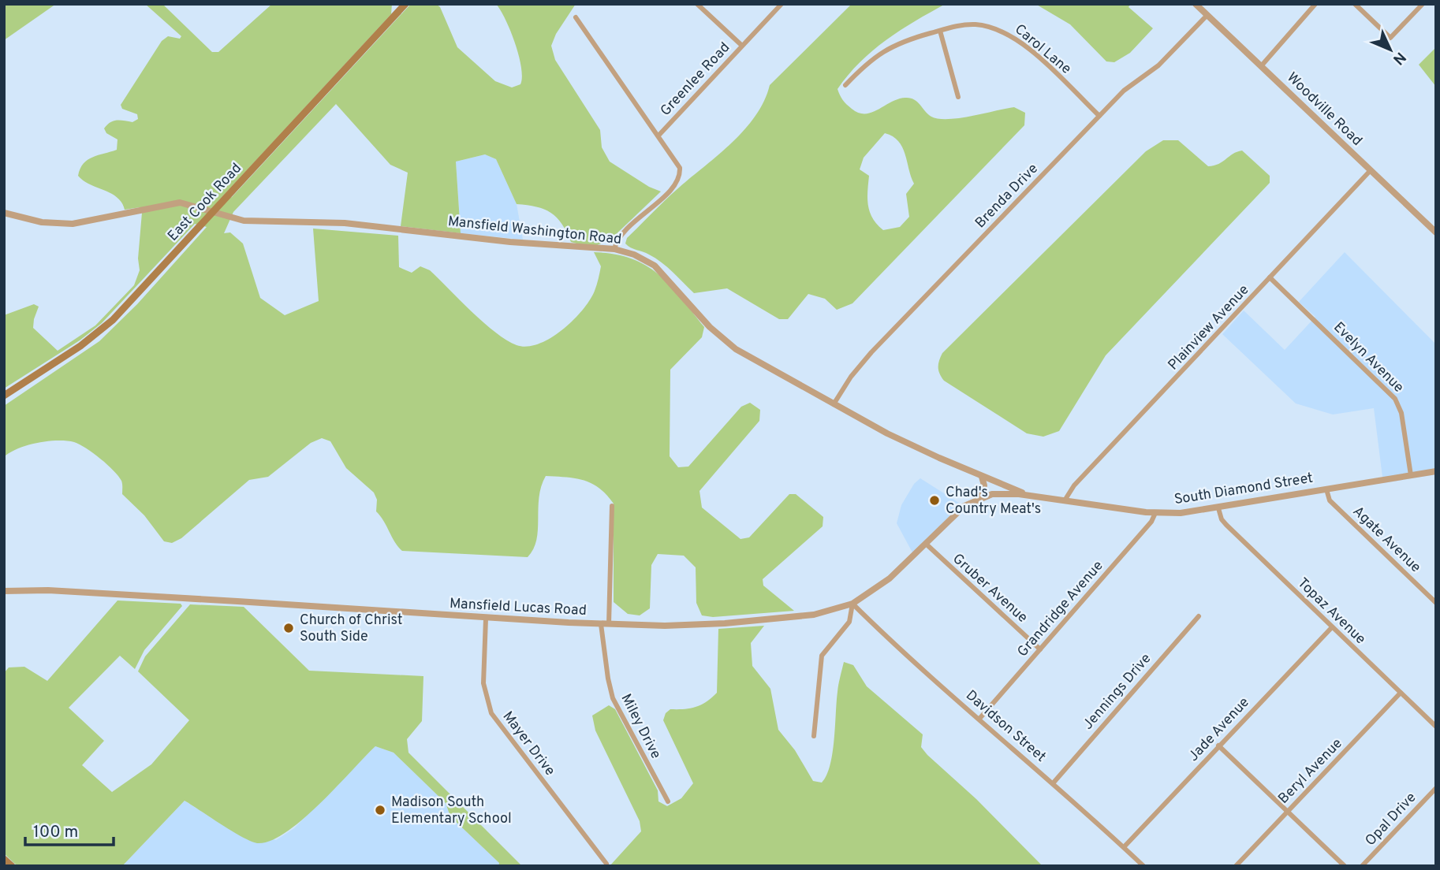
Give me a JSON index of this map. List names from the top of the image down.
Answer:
{
  "streets": {
    "main road": ["East Cook Road"],
    "street": [
      "Carol Lane",
      "Greenlee Road",
      "Woodville Road",
      "Brenda Drive",
      "Mansfield Washington Road",
      "Plainview Avenue",
      "Evelyn Avenue",
      "South Diamond Street",
      "Agate Avenue",
      "Gruber Avenue",
      "Mansfield Lucas Road",
      "Grandridge Avenue",
      "Topaz Avenue",
      "Jennings Drive",
      "Miley Drive",
      "Davidson Street",
      "Jade Avenue",
      "Mayer Drive",
      "Beryl Avenue",
      "Opal Drive"
    ]
  },
  "crossings": [
    ["Carol Lane", "Brenda Drive"],
    ["Greenlee Road", "Mansfield Washington Road"],
    ["Woodville Road", "Brenda Drive"],
    ["Woodville Road", "Plainview Avenue"],
    ["Brenda Drive", "Mansfield Washington Road"],
    ["East Cook Road", "Mansfield Washington Road"],
    ["Mansfield Washington Road", "South Diamond Street"],
    ["Plainview Avenue", "Evelyn Avenue"],
    ["Plainview Avenue", "South Diamond Street"],
    ["Evelyn Avenue", "South Diamond Street"],
    ["South Diamond Street", "Agate Avenue"],
    ["South Diamond Street", "Mansfield Lucas Road"],
    ["South Diamond Street", "Grandridge Avenue"],
    ["South Diamond Street", "Topaz Avenue"],
    ["Gruber Avenue", "Mansfield Lucas Road"],
    ["Gruber Avenue", "Grandridge Avenue"],
    ["Mansfield Lucas Road", "Miley Drive"],
    ["Mansfield Lucas Road", "Davidson Street"],
    ["Mansfield Lucas Road", "Mayer Drive"],
    ["Grandridge Avenue", "Davidson Street"],
    ["Topaz Avenue", "Jade Avenue"],
    ["Topaz Avenue", "Beryl Avenue"],
    ["Jennings Drive", "Davidson Street"],
    ["Davidson Street", "Jade Avenue"]
  ],
  "places": ["Chad's Country Meat's", "Church of Christ South Side", "Madison South Elementary School"],
  "scale_bar": "100 m",
  "north": "bottom right"
}
